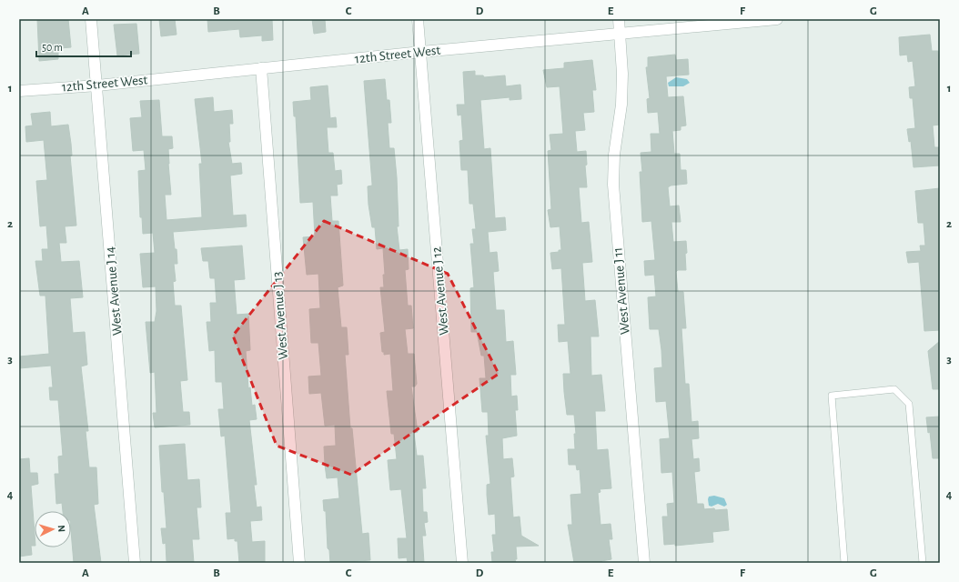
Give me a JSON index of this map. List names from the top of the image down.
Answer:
{
  "streets": {
    "street": [
      "12th Street West",
      "West Avenue J 14",
      "West Avenue J 12",
      "West Avenue J 11",
      "West Avenue J 13"
    ]
  },
  "crossings": [
    ["12th Street West", "West Avenue J 14"],
    ["12th Street West", "West Avenue J 12"],
    ["12th Street West", "West Avenue J 11"],
    ["12th Street West", "West Avenue J 13"]
  ],
  "scale_bar": "50 m",
  "north": "right",
  "grid": {
    "columns": [
      "A",
      "B",
      "C",
      "D",
      "E",
      "F",
      "G"
    ],
    "rows": [
      "1",
      "2",
      "3",
      "4"
    ]
  }
}
